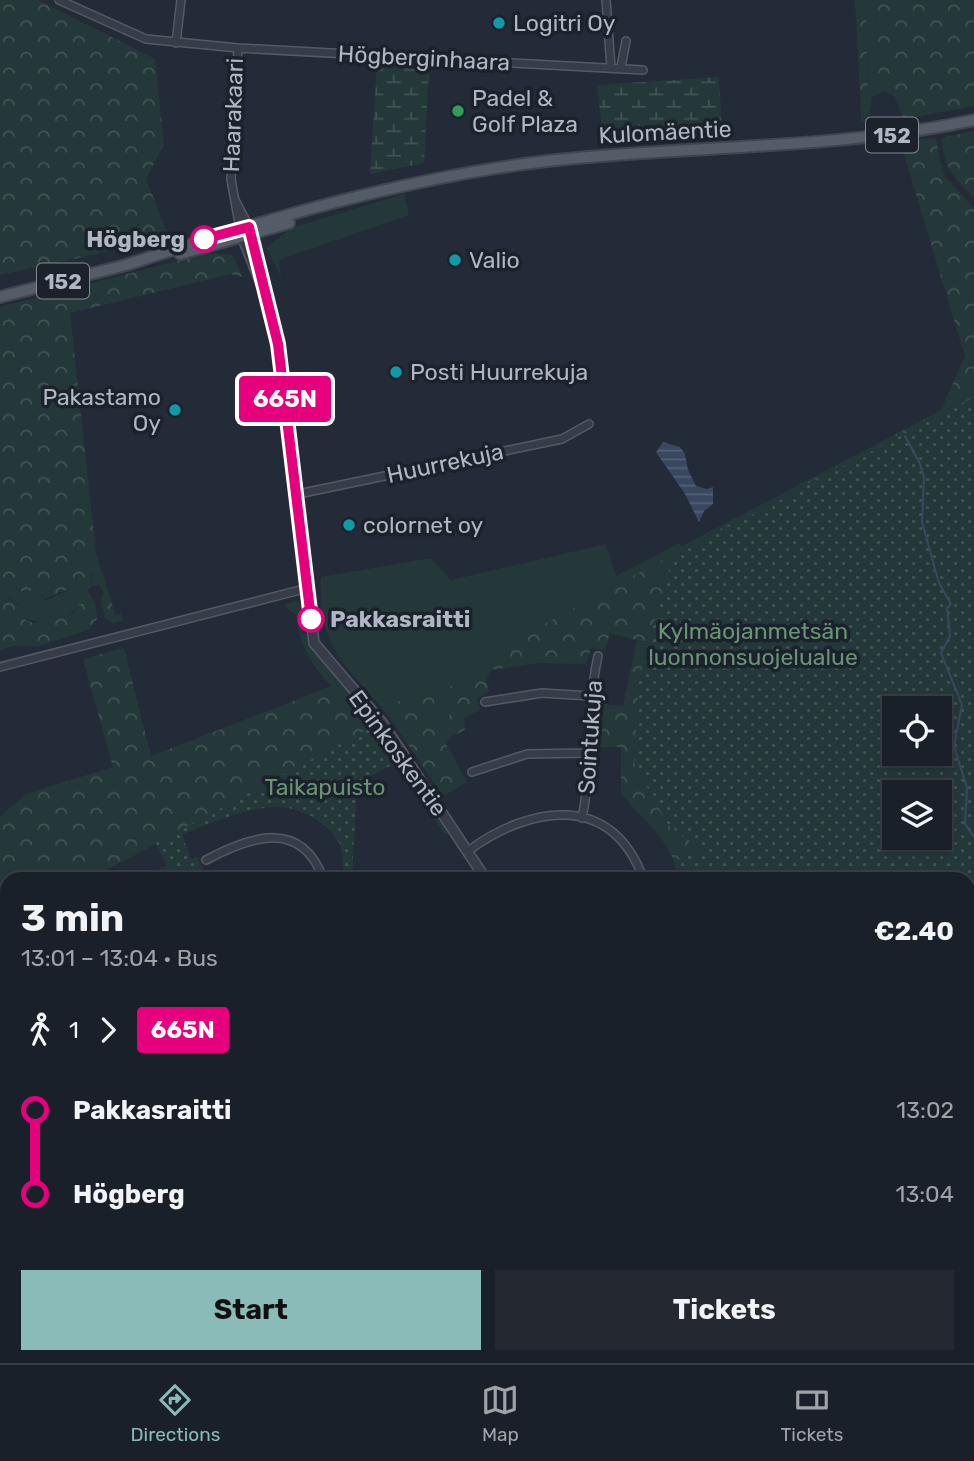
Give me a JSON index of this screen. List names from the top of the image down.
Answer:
{
  "streets": {
    "main road": ["Kulomäentie", "152"],
    "street": [
      "Högberginhaara",
      "Haarakaari",
      "Huurrekuja",
      "Sointukuja",
      "Epinkoskentie"
    ]
  },
  "crossings": [
    ["Högberginhaara", "Haarakaari"],
    ["Haarakaari", "Kulomäentie"]
  ],
  "parks": ["Kylmäojanmetsän luonnonsuojelualue", "Taikapuisto"],
  "places": [
    "Logitri Oy",
    "Padel & Golf Plaza",
    "Högberg",
    "Valio",
    "Posti Huurrekuja",
    "Pakastamo Oy",
    "colornet oy",
    "Pakkasraitti"
  ],
  "lines": ["bus line 665N"],
  "page": {
    "on_map": "665N",
    "heading": ["3 min", "13:01 – 13:04 · Bus", "€2.40"],
    "legs": ["1", "665N"],
    "list": [
      {
        "name": "Pakkasraitti",
        "value": "13:02"
      },
      {
        "name": "Högberg",
        "value": "13:04"
      }
    ],
    "buttons": ["Start", "Tickets"],
    "tabs": ["Directions", "Map", "Tickets"]
  }
}
